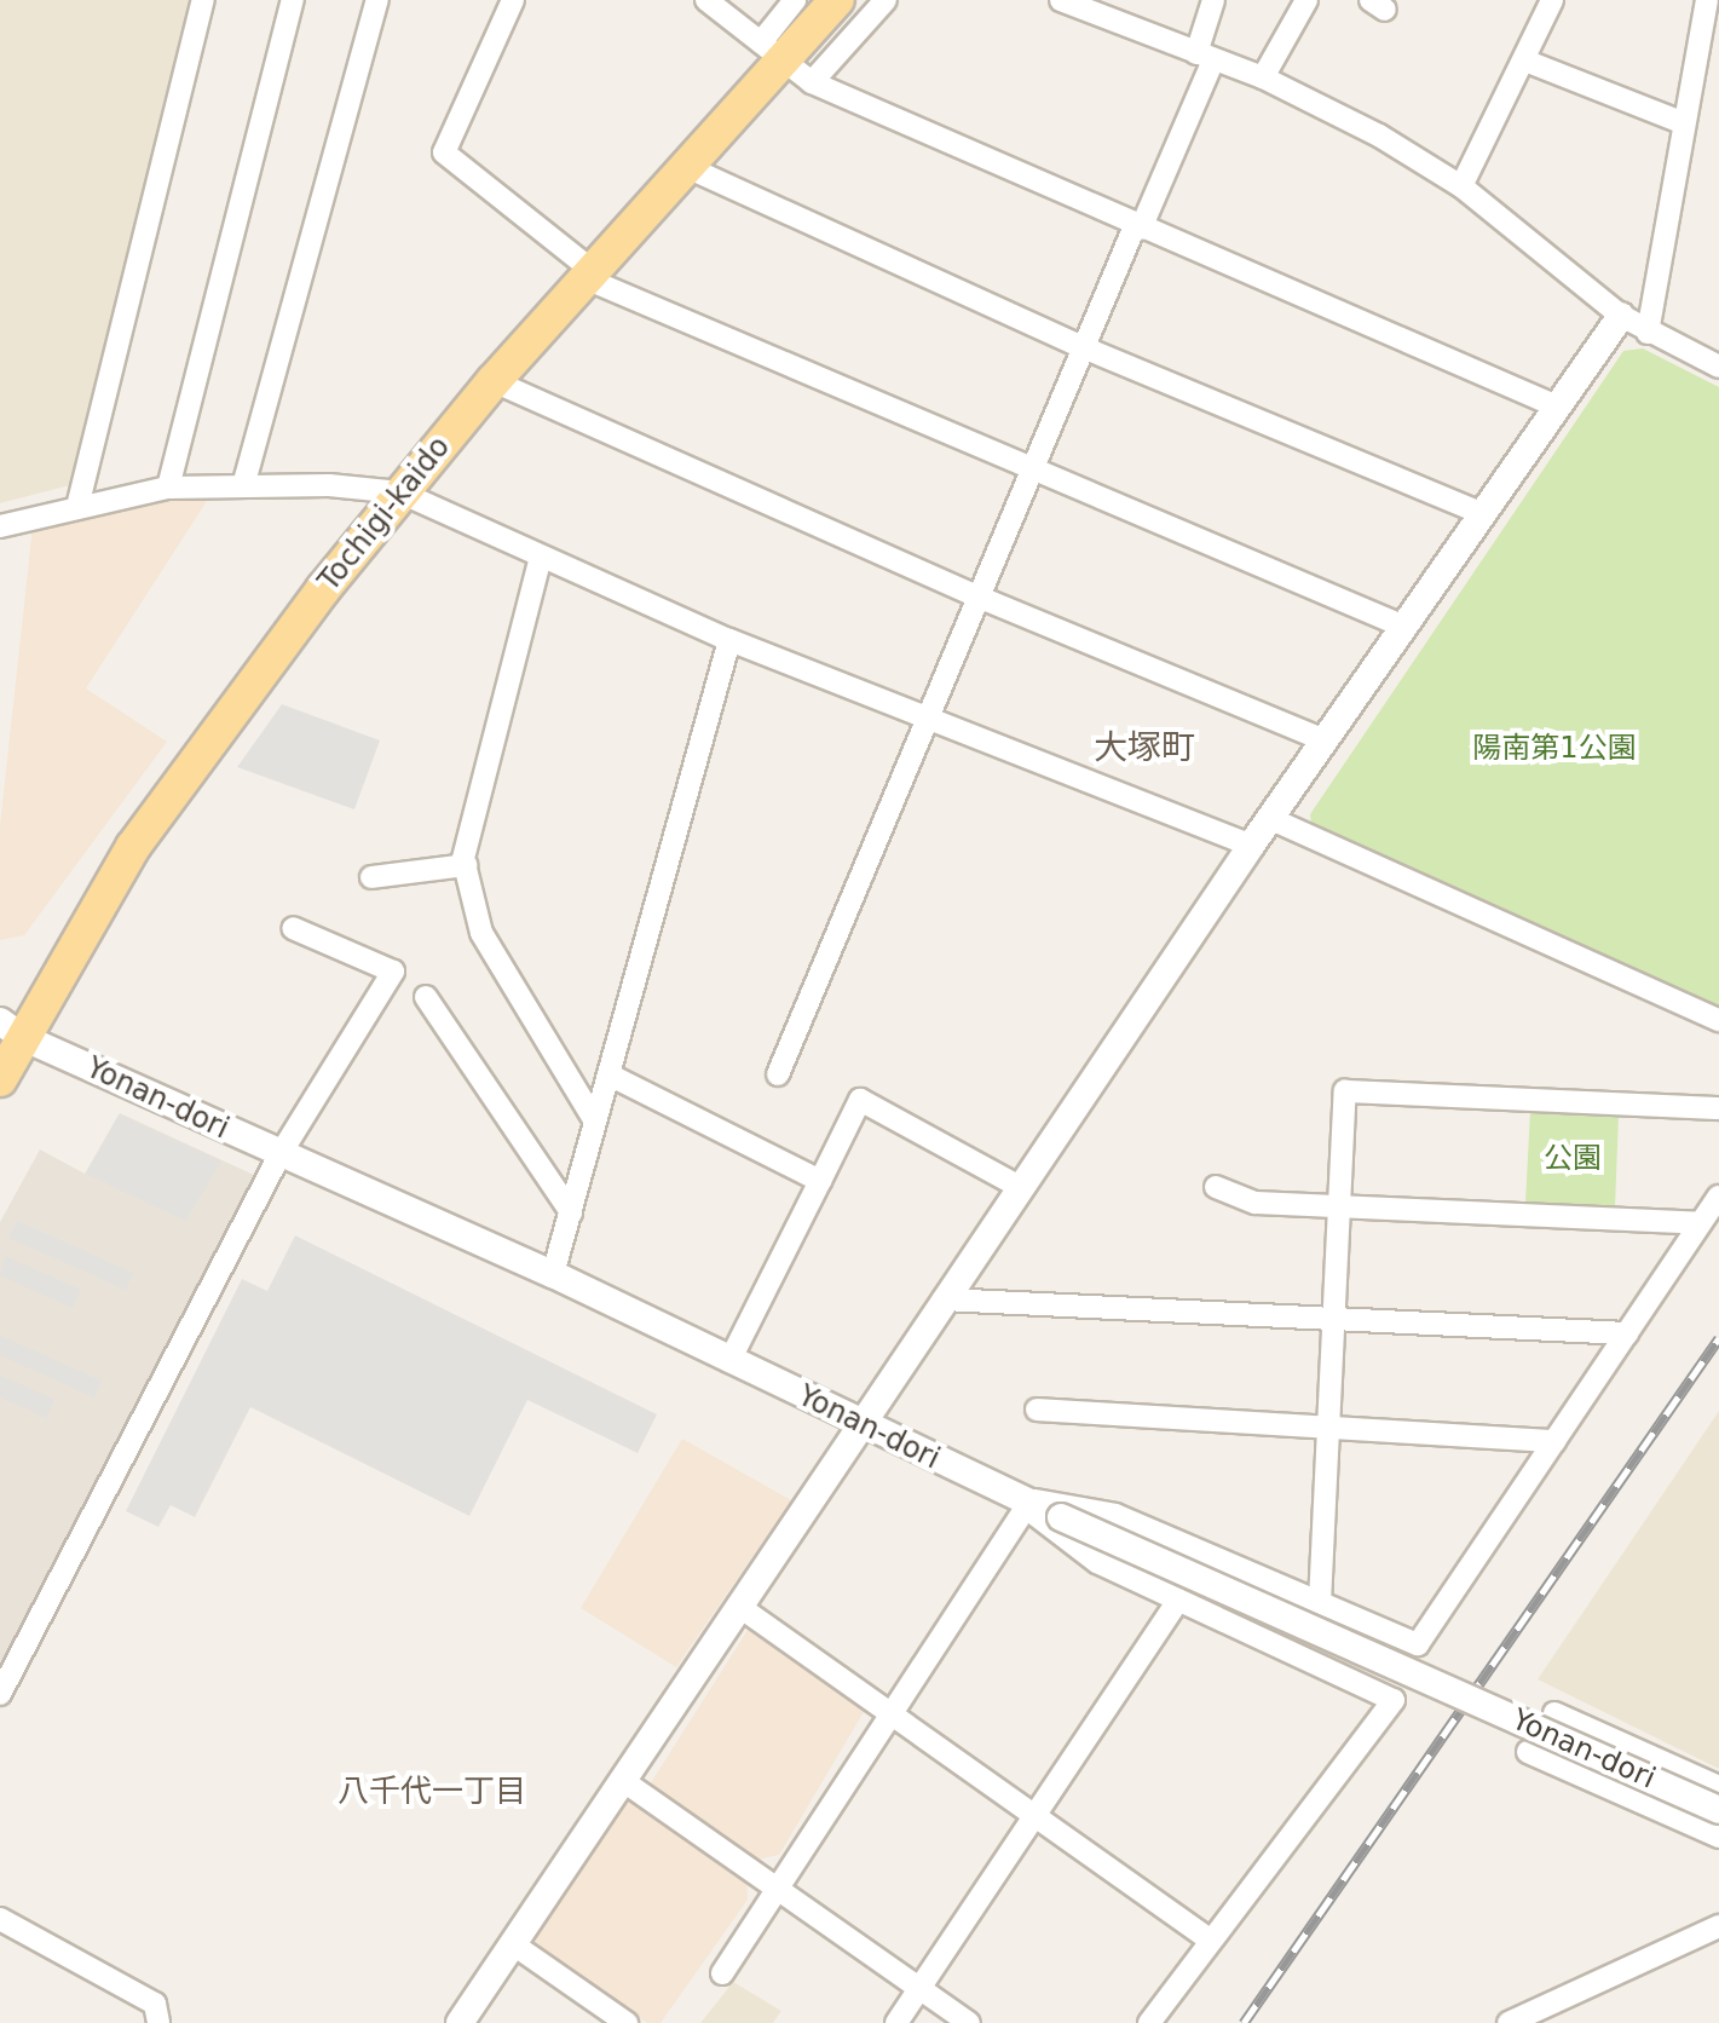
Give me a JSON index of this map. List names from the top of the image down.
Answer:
{
  "streets": {
    "main road": ["Tochigi-kaido"],
    "street": ["Yonan-dori"]
  },
  "crossings": [
    ["Tochigi-kaido", "Yonan-dori"]
  ],
  "districts": ["大塚町", "八千代一丁目"],
  "parks": ["陽南第1公園", "公園"]
}
